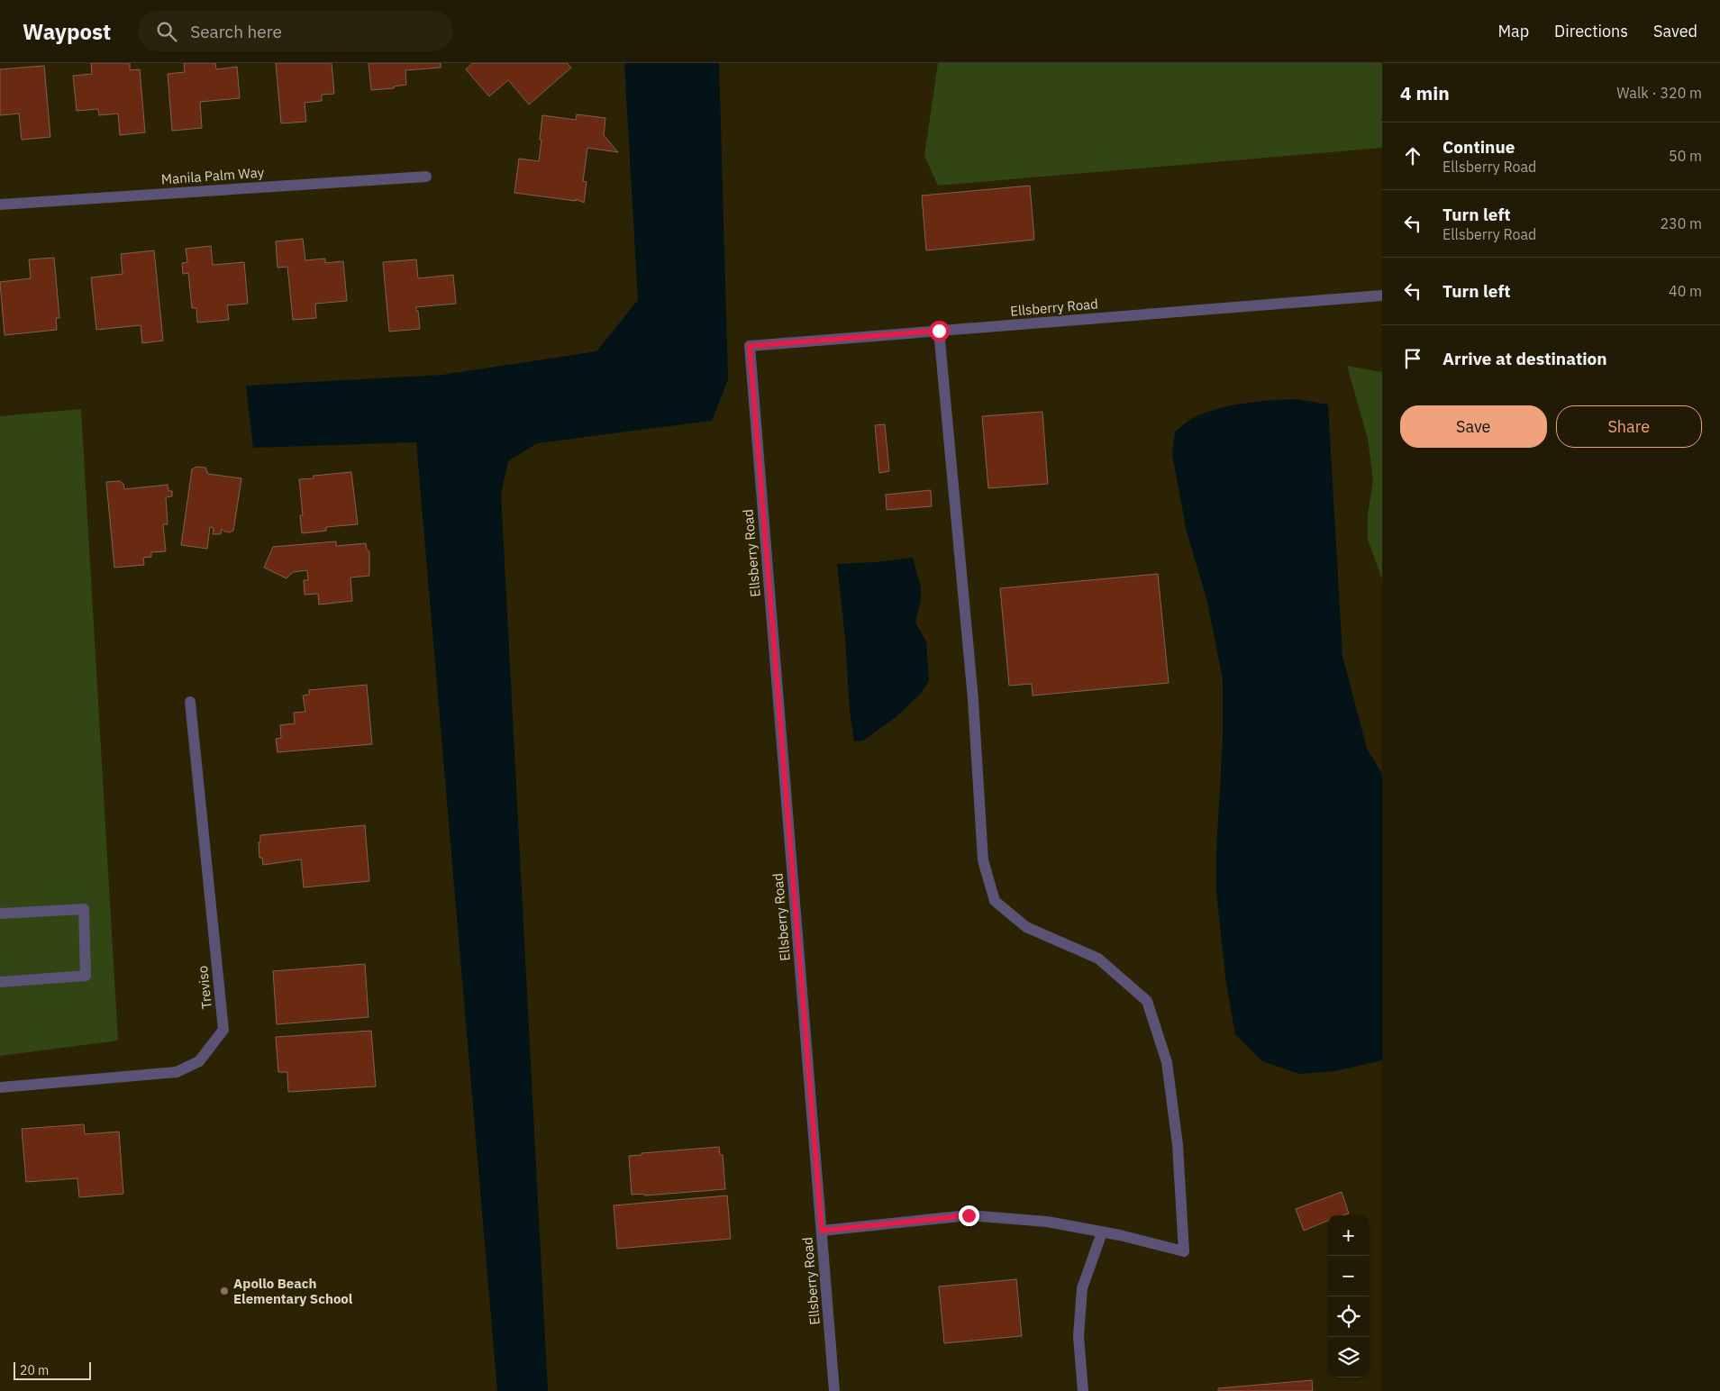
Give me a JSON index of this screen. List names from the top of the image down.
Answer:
{
  "streets": {
    "street": ["Manila Palm Way", "Ellsberry Road", "Treviso"]
  },
  "places": ["Apollo Beach Elementary School"],
  "scale_bar": "20 m",
  "page": {
    "header": "Waypost",
    "search": "Search here",
    "nav": ["Map", "Directions", "Saved"],
    "heading": ["4 min", "Walk · 320 m"],
    "list": [
      ["Continue", "Ellsberry Road", "50 m"],
      ["Turn left", "Ellsberry Road", "230 m"],
      ["Turn left", "40 m"],
      "Arrive at destination"
    ],
    "buttons": ["Save", "Share"],
    "map_buttons": ["+", "−"],
    "scale": "20 m"
  }
}
